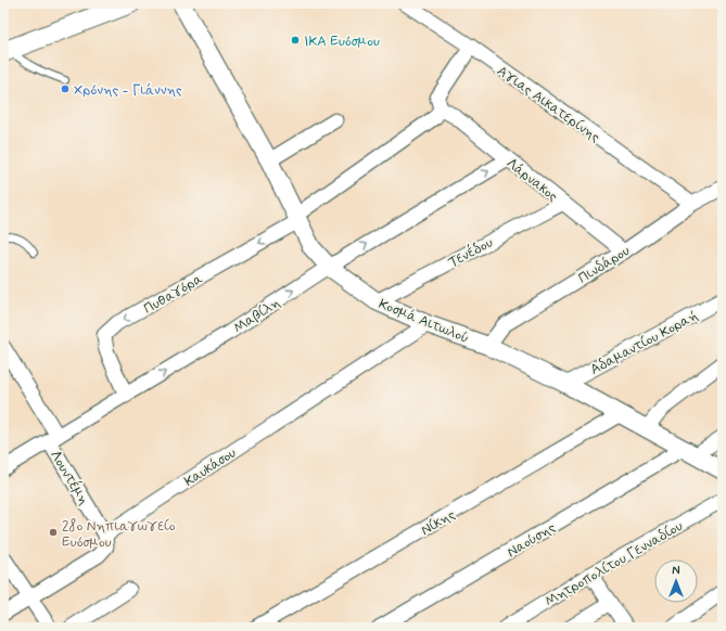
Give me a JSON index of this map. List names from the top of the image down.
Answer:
{
  "streets": {
    "street": [
      "Αγιας Αικατερίνης",
      "Λάρνακος",
      "Τενέδου",
      "Πινδάρου",
      "Πυθαγόρα",
      "Μαβίλη",
      "Κοσμά Αιτωλού",
      "Αδαμαντίου Κοραή",
      "Καυκάσου",
      "Λουντέμη",
      "Νίκης",
      "Ναούσης",
      "Μητροπολίτου Γενναδίου"
    ]
  },
  "crossings": [
    ["Αγιας Αικατερίνης", "Πινδάρου"],
    ["Λάρνακος", "Τενέδου"],
    ["Λάρνακος", "Πινδάρου"],
    ["Λάρνακος", "Πυθαγόρα"],
    ["Λάρνακος", "Μαβίλη"],
    ["Τενέδου", "Κοσμά Αιτωλού"],
    ["Πινδάρου", "Κοσμά Αιτωλού"],
    ["Πυθαγόρα", "Μαβίλη"],
    ["Πυθαγόρα", "Κοσμά Αιτωλού"],
    ["Μαβίλη", "Κοσμά Αιτωλού"],
    ["Μαβίλη", "Λουντέμη"],
    ["Κοσμά Αιτωλού", "Αδαμαντίου Κοραή"],
    ["Κοσμά Αιτωλού", "Καυκάσου"],
    ["Κοσμά Αιτωλού", "Νίκης"],
    ["Κοσμά Αιτωλού", "Ναούσης"],
    ["Καυκάσου", "Λουντέμη"]
  ],
  "one_way": ["Πυθαγόρα", "Μαβίλη"],
  "places": ["ΙΚΑ Ευόσμου", "Χρόνης - Γιάννης", "28ο Νηπιαγωγείο Ευόσμου"],
  "north": "top"
}
